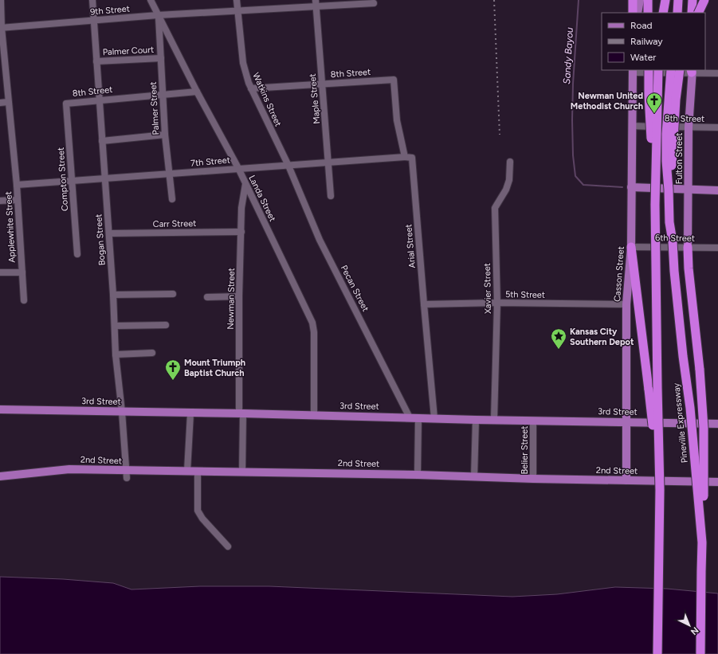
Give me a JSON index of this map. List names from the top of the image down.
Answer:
{
  "streets": {
    "highway": ["Pineville Expressway"],
    "main road": [
      "Fulton Street",
      "Casson Street",
      "3rd Street",
      "2nd Street"
    ],
    "street": [
      "9th Street",
      "Palmer Court",
      "8th Street",
      "Maple Street",
      "Watkins Street",
      "Palmer Street",
      "7th Street",
      "Compton Street",
      "Landa Street",
      "Carr Street",
      "Applewhite Street",
      "6th Street",
      "Bogan Street",
      "Arial Street",
      "Pecan Street",
      "Xavier Street",
      "5th Street",
      "Newman Street",
      "Belier Street"
    ]
  },
  "crossings": [
    ["9th Street", "Maple Street"],
    ["9th Street", "Watkins Street"],
    ["9th Street", "Palmer Street"],
    ["9th Street", "Landa Street"],
    ["9th Street", "Applewhite Street"],
    ["9th Street", "Bogan Street"],
    ["Palmer Court", "Palmer Street"],
    ["Palmer Court", "Bogan Street"],
    ["8th Street", "Maple Street"],
    ["8th Street", "Watkins Street"],
    ["8th Street", "Palmer Street"],
    ["8th Street", "Fulton Street"],
    ["8th Street", "Compton Street"],
    ["8th Street", "Landa Street"],
    ["8th Street", "Bogan Street"],
    ["8th Street", "Arial Street"],
    ["8th Street", "Casson Street"],
    ["Maple Street", "7th Street"],
    ["Watkins Street", "7th Street"],
    ["Watkins Street", "Pecan Street"],
    ["Palmer Street", "7th Street"],
    ["Palmer Street", "Landa Street"],
    ["Fulton Street", "6th Street"],
    ["7th Street", "Compton Street"],
    ["7th Street", "Landa Street"],
    ["7th Street", "Applewhite Street"],
    ["7th Street", "Bogan Street"],
    ["7th Street", "Arial Street"],
    ["7th Street", "Pecan Street"],
    ["Landa Street", "Newman Street"],
    ["Landa Street", "3rd Street"],
    ["Carr Street", "Bogan Street"],
    ["Carr Street", "Newman Street"],
    ["6th Street", "Casson Street"],
    ["Bogan Street", "3rd Street"],
    ["Bogan Street", "2nd Street"],
    ["Arial Street", "5th Street"],
    ["Arial Street", "3rd Street"],
    ["Casson Street", "5th Street"],
    ["Casson Street", "3rd Street"],
    ["Casson Street", "2nd Street"],
    ["Pecan Street", "3rd Street"],
    ["Xavier Street", "5th Street"],
    ["Xavier Street", "3rd Street"],
    ["Newman Street", "3rd Street"],
    ["Newman Street", "2nd Street"],
    ["3rd Street", "Belier Street"],
    ["Belier Street", "2nd Street"]
  ],
  "water": ["Sandy Bayou"],
  "places": {
    "church": ["Newman United Methodist Church", "Mount Triumph Baptist Church"],
    "place": ["Kansas City Southern Depot"]
  },
  "legend": ["Road", "Railway", "Water"],
  "north": "bottom right"
}
